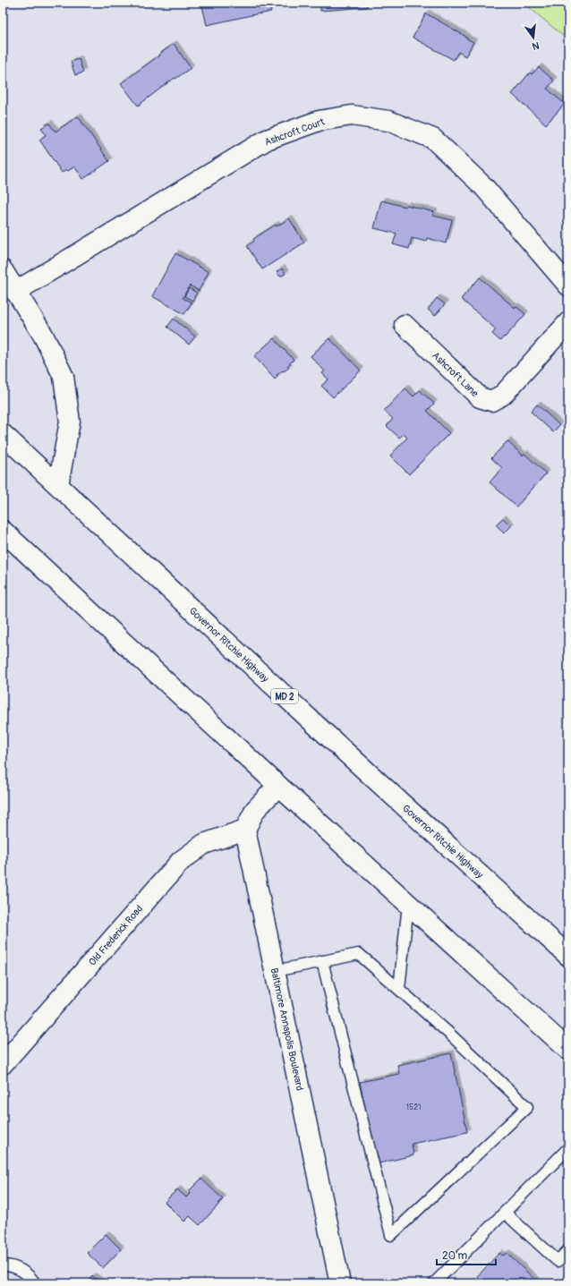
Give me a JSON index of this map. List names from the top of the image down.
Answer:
{
  "streets": {
    "main road": [
      "Ashcroft Court",
      "Ashcroft Lane",
      "Governor Ritchie Highway",
      "MD 2",
      "Old Frederick Road",
      "Baltimore Annapolis Boulevard"
    ]
  },
  "crossings": [
    ["Old Frederick Road", "Baltimore Annapolis Boulevard"]
  ],
  "house_numbers": ["1521"],
  "scale_bar": "20 m",
  "north": "bottom"
}
